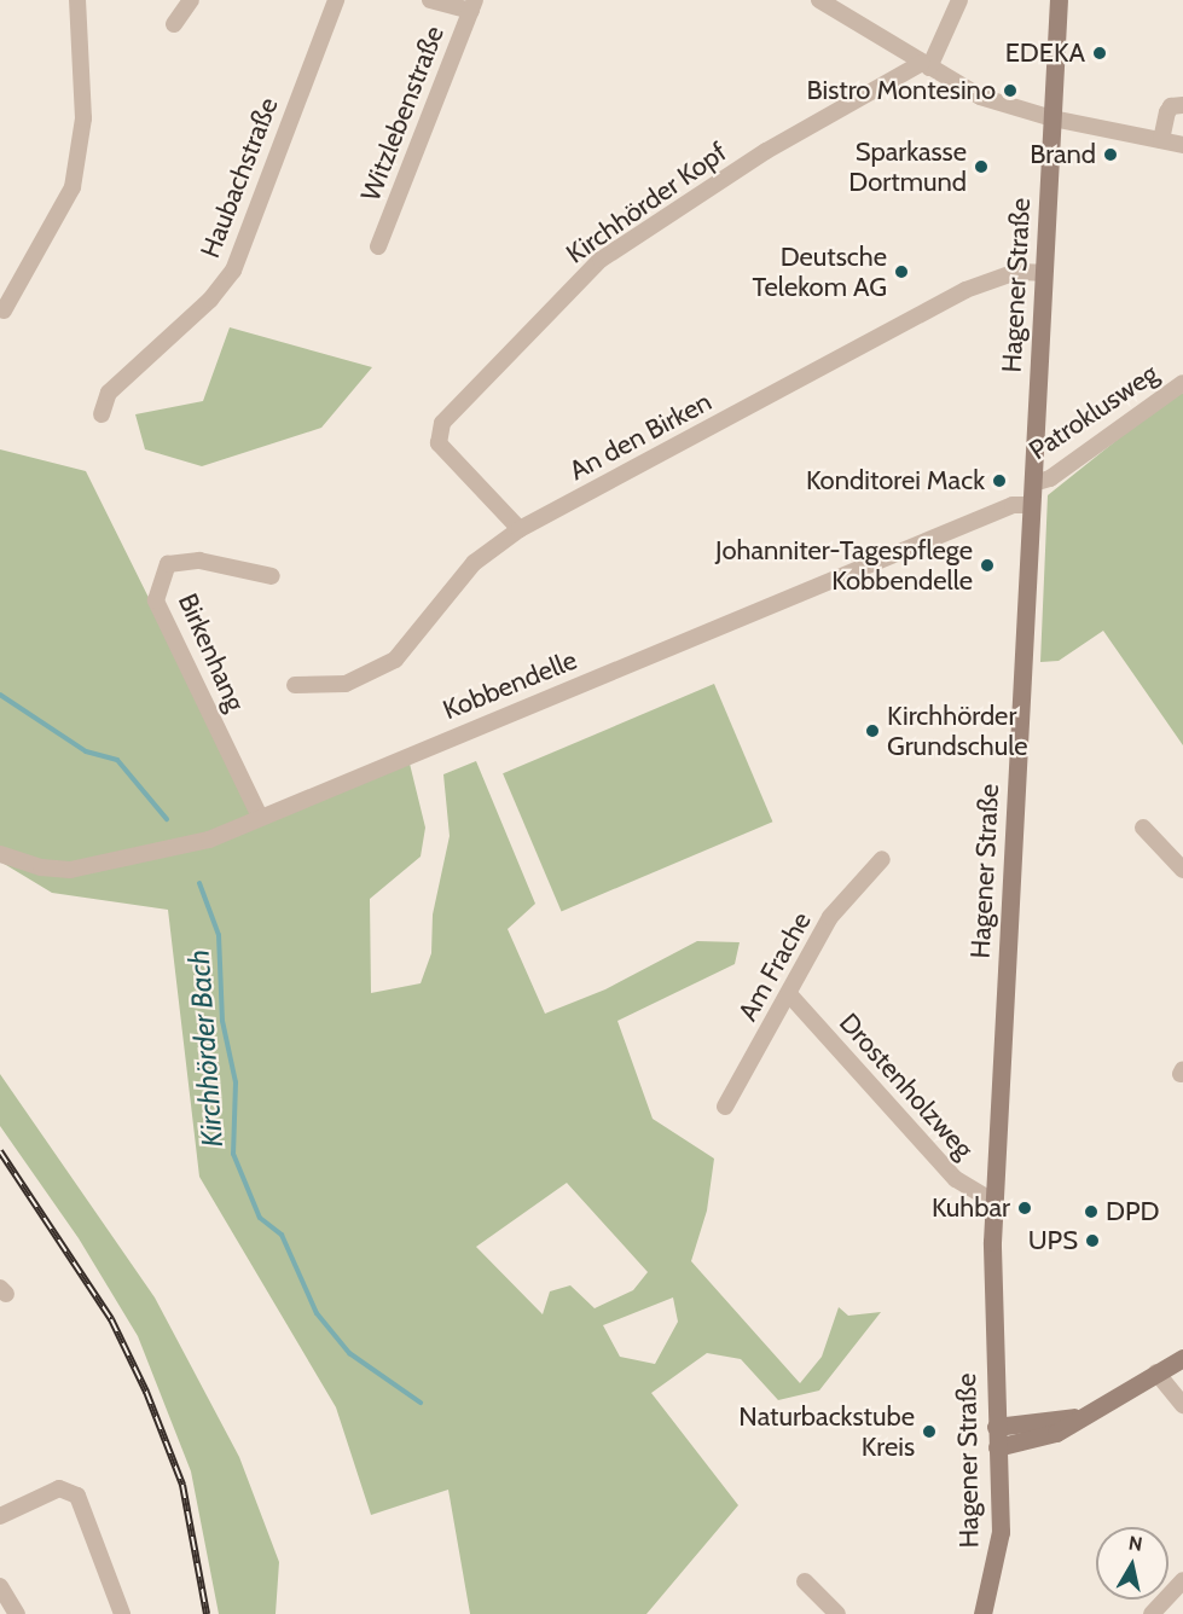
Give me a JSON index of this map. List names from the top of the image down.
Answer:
{
  "streets": {
    "main road": ["Hagener Straße"],
    "street": [
      "Witzlebenstraße",
      "Haubachstraße",
      "Kirchhörder Kopf",
      "Patroklusweg",
      "An den Birken",
      "Birkenhang",
      "Kobbendelle",
      "Am Frache",
      "Drostenholzweg"
    ]
  },
  "crossings": [
    ["Kirchhörder Kopf", "An den Birken"],
    ["Hagener Straße", "Patroklusweg"],
    ["Hagener Straße", "An den Birken"],
    ["Hagener Straße", "Kobbendelle"],
    ["Hagener Straße", "Drostenholzweg"],
    ["Birkenhang", "Kobbendelle"],
    ["Am Frache", "Drostenholzweg"]
  ],
  "water": ["Kirchhörder Bach"],
  "places": [
    "EDEKA",
    "Bistro Montesino",
    "Brand",
    "Sparkasse Dortmund",
    "Deutsche Telekom AG",
    "Konditorei Mack",
    "Johanniter-Tagespflege Kobbendelle",
    "Kirchhörder Grundschule",
    "Kuhbar",
    "DPD",
    "UPS",
    "Naturbackstube Kreis"
  ],
  "north": "top"
}
